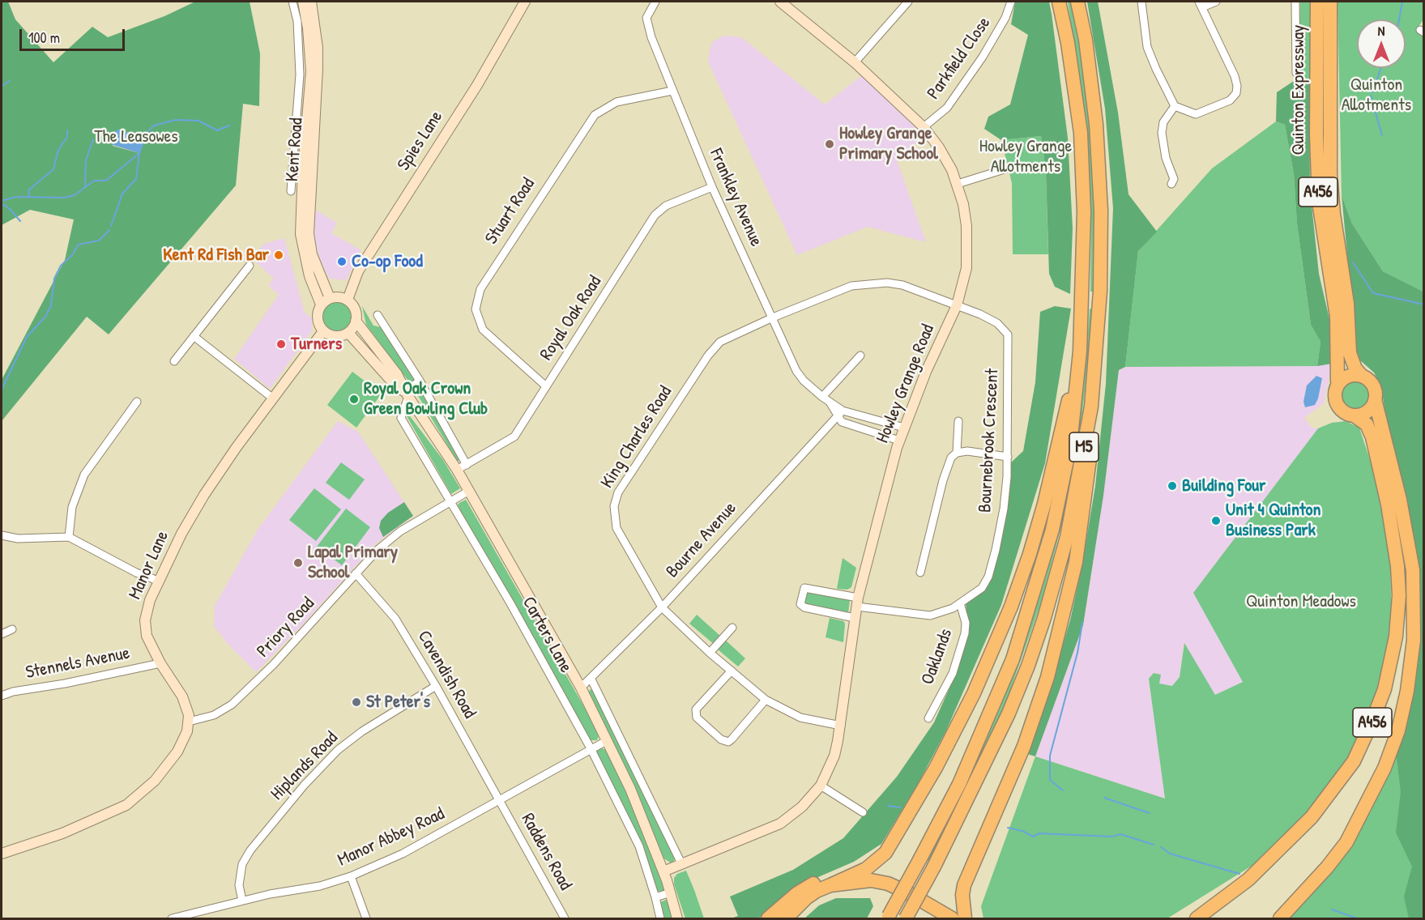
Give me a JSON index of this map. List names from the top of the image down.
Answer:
{
  "streets": {
    "highway": ["Quinton Expressway", "A456", "M5"],
    "street": [
      "Parkfield Close",
      "Spies Lane",
      "Kent Road",
      "Frankley Avenue",
      "Stuart Road",
      "Royal Oak Road",
      "Howley Grange Road",
      "King Charles Road",
      "Bournebrook Crescent",
      "Bourne Avenue",
      "Manor Lane",
      "Priory Road",
      "Carters Lane",
      "Oaklands",
      "Stennels Avenue",
      "Cavendish Road",
      "Hiplands Road",
      "Manor Abbey Road",
      "Raddens Road"
    ]
  },
  "crossings": [
    ["Parkfield Close", "Howley Grange Road"],
    ["Quinton Expressway", "A456"],
    ["Spies Lane", "Kent Road"],
    ["Spies Lane", "Manor Lane"],
    ["Spies Lane", "Carters Lane"],
    ["Kent Road", "Manor Lane"],
    ["Kent Road", "Carters Lane"],
    ["Frankley Avenue", "Stuart Road"],
    ["Frankley Avenue", "Royal Oak Road"],
    ["Frankley Avenue", "Howley Grange Road"],
    ["Frankley Avenue", "King Charles Road"],
    ["Frankley Avenue", "Bournebrook Crescent"],
    ["Frankley Avenue", "Bourne Avenue"],
    ["Stuart Road", "Royal Oak Road"],
    ["Royal Oak Road", "Carters Lane"],
    ["Howley Grange Road", "King Charles Road"],
    ["Howley Grange Road", "Bournebrook Crescent"],
    ["Howley Grange Road", "Carters Lane"],
    ["King Charles Road", "Bournebrook Crescent"],
    ["King Charles Road", "Bourne Avenue"],
    ["Bournebrook Crescent", "Oaklands"],
    ["Bourne Avenue", "Carters Lane"],
    ["Manor Lane", "Priory Road"],
    ["Manor Lane", "Carters Lane"],
    ["Manor Lane", "Stennels Avenue"],
    ["Priory Road", "Carters Lane"],
    ["Priory Road", "Cavendish Road"],
    ["Carters Lane", "Manor Abbey Road"],
    ["Cavendish Road", "Hiplands Road"],
    ["Cavendish Road", "Manor Abbey Road"],
    ["Cavendish Road", "Raddens Road"],
    ["Hiplands Road", "Manor Abbey Road"],
    ["Manor Abbey Road", "Raddens Road"]
  ],
  "parks": [
    "Quinton Allotments",
    "The Leasowes",
    "Howley Grange Allotments",
    "Quinton Meadows"
  ],
  "places": [
    "Howley Grange Primary School",
    "Kent Rd Fish Bar",
    "Co-op Food",
    "Turners",
    "Royal Oak Crown Green Bowling Club",
    "Building Four",
    "Unit 4 Quinton Business Park",
    "Lapal Primary School",
    "St Peter's"
  ],
  "scale_bar": "100 m",
  "north": "top"
}
